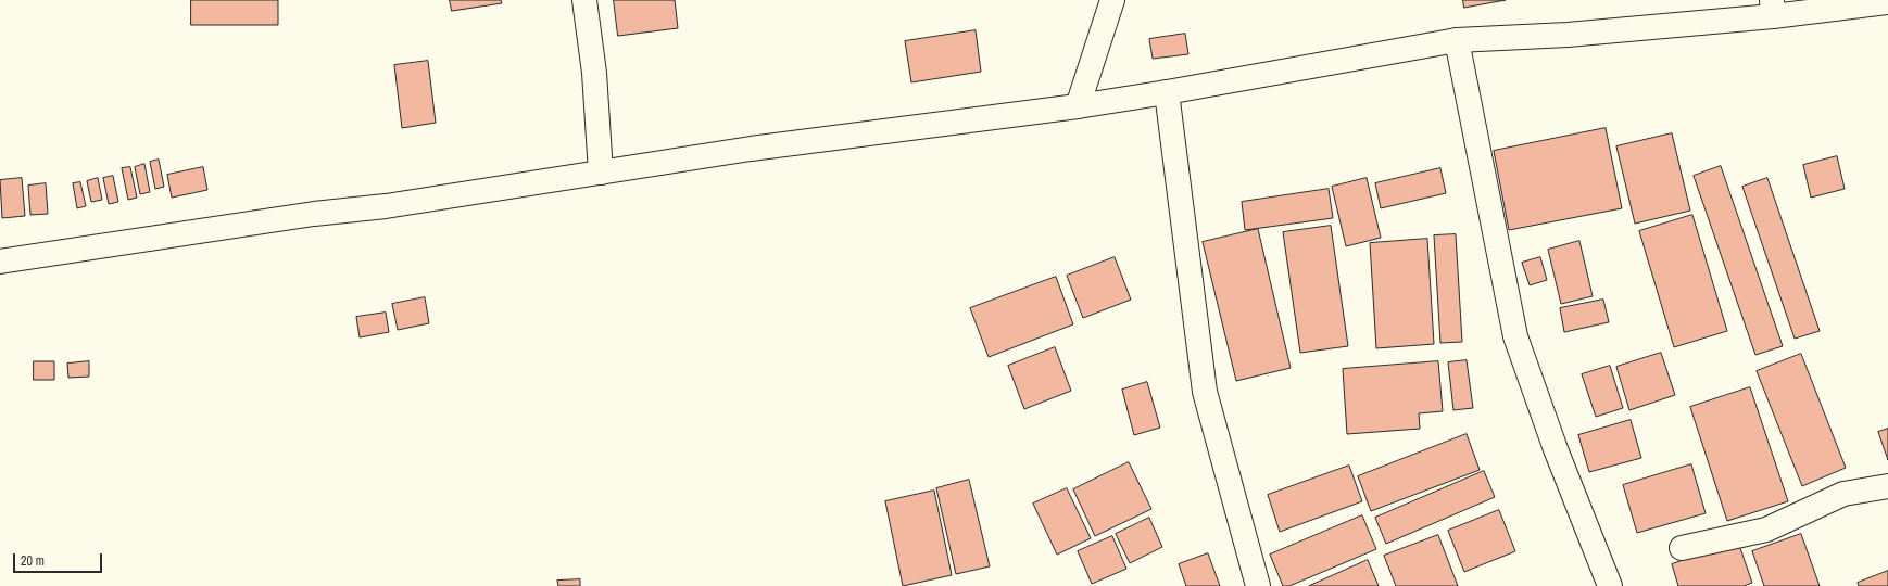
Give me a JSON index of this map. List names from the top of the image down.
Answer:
{
  "scale_bar": "20 m"
}
